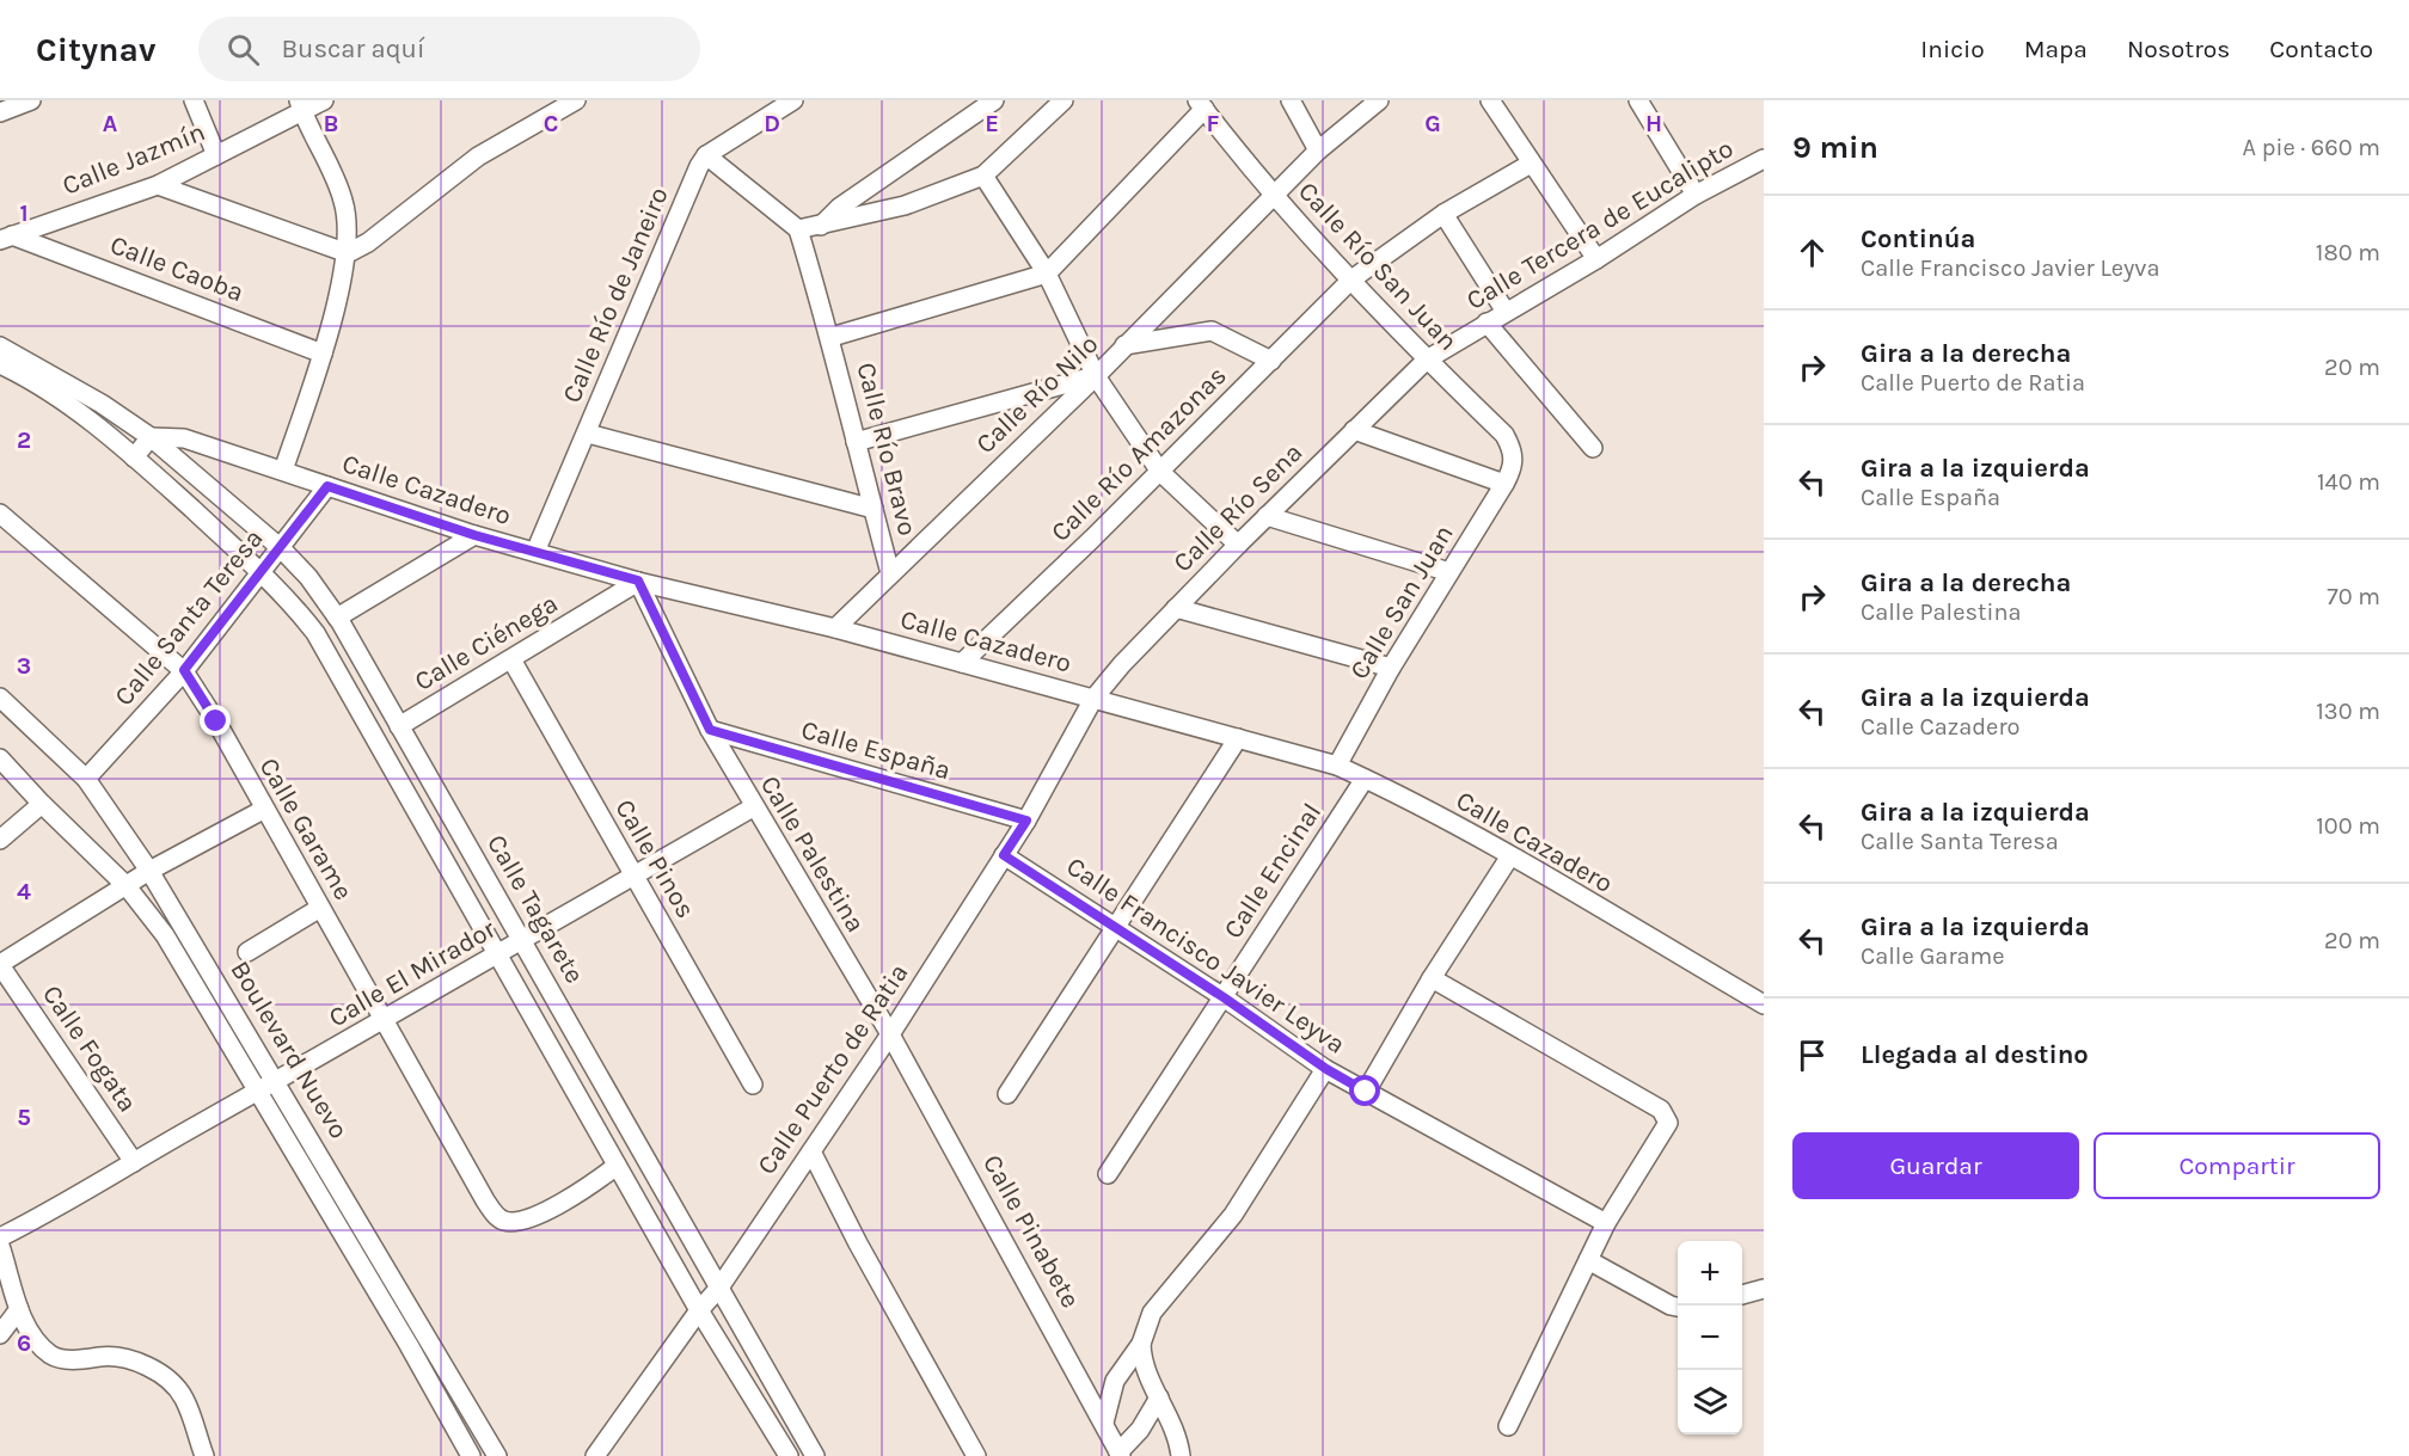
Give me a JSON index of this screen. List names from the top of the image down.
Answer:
{
  "streets": {
    "street": [
      "Calle Jazmín",
      "Calle Tercera de Eucalipto",
      "Calle Río San Juan",
      "Calle Caoba",
      "Calle Río de Janeiro",
      "Calle Río Nilo",
      "Calle Río Bravo",
      "Calle Río Amazonas",
      "Calle Cazadero",
      "Calle Río Sena",
      "Calle San Juan",
      "Calle Santa Teresa",
      "Calle Ciénega",
      "Calle España",
      "Calle Garame",
      "Calle Palestina",
      "Calle Pinos",
      "Calle Encinal",
      "Calle Tagarete",
      "Calle Francisco Javier Leyva",
      "Calle El Mirador",
      "Calle Fogata",
      "Boulevard Nuevo",
      "Calle Puerto de Ratia",
      "Calle Pinabete"
    ]
  },
  "crossings": [
    ["Calle Jazmín", "Calle Caoba"],
    ["Calle Tercera de Eucalipto", "Calle Río San Juan"],
    ["Calle Tercera de Eucalipto", "Calle Río Sena"],
    ["Calle Río San Juan", "Calle Río Nilo"],
    ["Calle Río San Juan", "Calle Río Amazonas"],
    ["Calle Río San Juan", "Calle Río Sena"],
    ["Calle Río San Juan", "Calle San Juan"],
    ["Calle Río de Janeiro", "Calle Cazadero"],
    ["Calle Río Nilo", "Calle Río Bravo"],
    ["Calle Río Nilo", "Calle Cazadero"],
    ["Calle Río Amazonas", "Calle Cazadero"],
    ["Calle Cazadero", "Calle Río Sena"],
    ["Calle Cazadero", "Calle San Juan"],
    ["Calle Cazadero", "Calle Santa Teresa"],
    ["Calle Cazadero", "Calle Ciénega"],
    ["Calle Cazadero", "Calle Palestina"],
    ["Calle Cazadero", "Calle Encinal"],
    ["Calle Cazadero", "Calle Tagarete"],
    ["Calle Cazadero", "Calle Puerto de Ratia"],
    ["Calle Río Sena", "Calle Puerto de Ratia"],
    ["Calle Santa Teresa", "Calle Garame"],
    ["Calle Santa Teresa", "Calle Tagarete"],
    ["Calle Santa Teresa", "Boulevard Nuevo"],
    ["Calle Ciénega", "Calle Palestina"],
    ["Calle Ciénega", "Calle Pinos"],
    ["Calle Ciénega", "Calle Tagarete"],
    ["Calle España", "Calle Palestina"],
    ["Calle España", "Calle Puerto de Ratia"],
    ["Calle Garame", "Calle Tagarete"],
    ["Calle Garame", "Calle El Mirador"],
    ["Calle Palestina", "Calle El Mirador"],
    ["Calle Palestina", "Calle Puerto de Ratia"],
    ["Calle Palestina", "Calle Pinabete"],
    ["Calle Pinos", "Calle El Mirador"],
    ["Calle Encinal", "Calle Francisco Javier Leyva"],
    ["Calle Tagarete", "Calle El Mirador"],
    ["Calle Tagarete", "Calle Puerto de Ratia"],
    ["Calle Francisco Javier Leyva", "Calle Puerto de Ratia"],
    ["Calle El Mirador", "Calle Fogata"],
    ["Calle El Mirador", "Boulevard Nuevo"],
    ["Calle Puerto de Ratia", "Calle Pinabete"]
  ],
  "page": {
    "header": "Citynav",
    "search": "Buscar aquí",
    "nav": [
      "Inicio",
      "Mapa",
      "Nosotros",
      "Contacto"
    ],
    "heading": ["9 min", "A pie · 660 m"],
    "list": [
      ["Continúa", "Calle Francisco Javier Leyva", "180 m"],
      ["Gira a la derecha", "Calle Puerto de Ratia", "20 m"],
      ["Gira a la izquierda", "Calle España", "140 m"],
      ["Gira a la derecha", "Calle Palestina", "70 m"],
      ["Gira a la izquierda", "Calle Cazadero", "130 m"],
      ["Gira a la izquierda", "Calle Santa Teresa", "100 m"],
      ["Gira a la izquierda", "Calle Garame", "20 m"],
      "Llegada al destino"
    ],
    "buttons": ["Guardar", "Compartir"],
    "map_buttons": ["+", "−"]
  },
  "grid": {
    "columns": [
      "A",
      "B",
      "C",
      "D",
      "E",
      "F",
      "G",
      "H"
    ],
    "rows": [
      "1",
      "2",
      "3",
      "4",
      "5",
      "6"
    ]
  }
}
